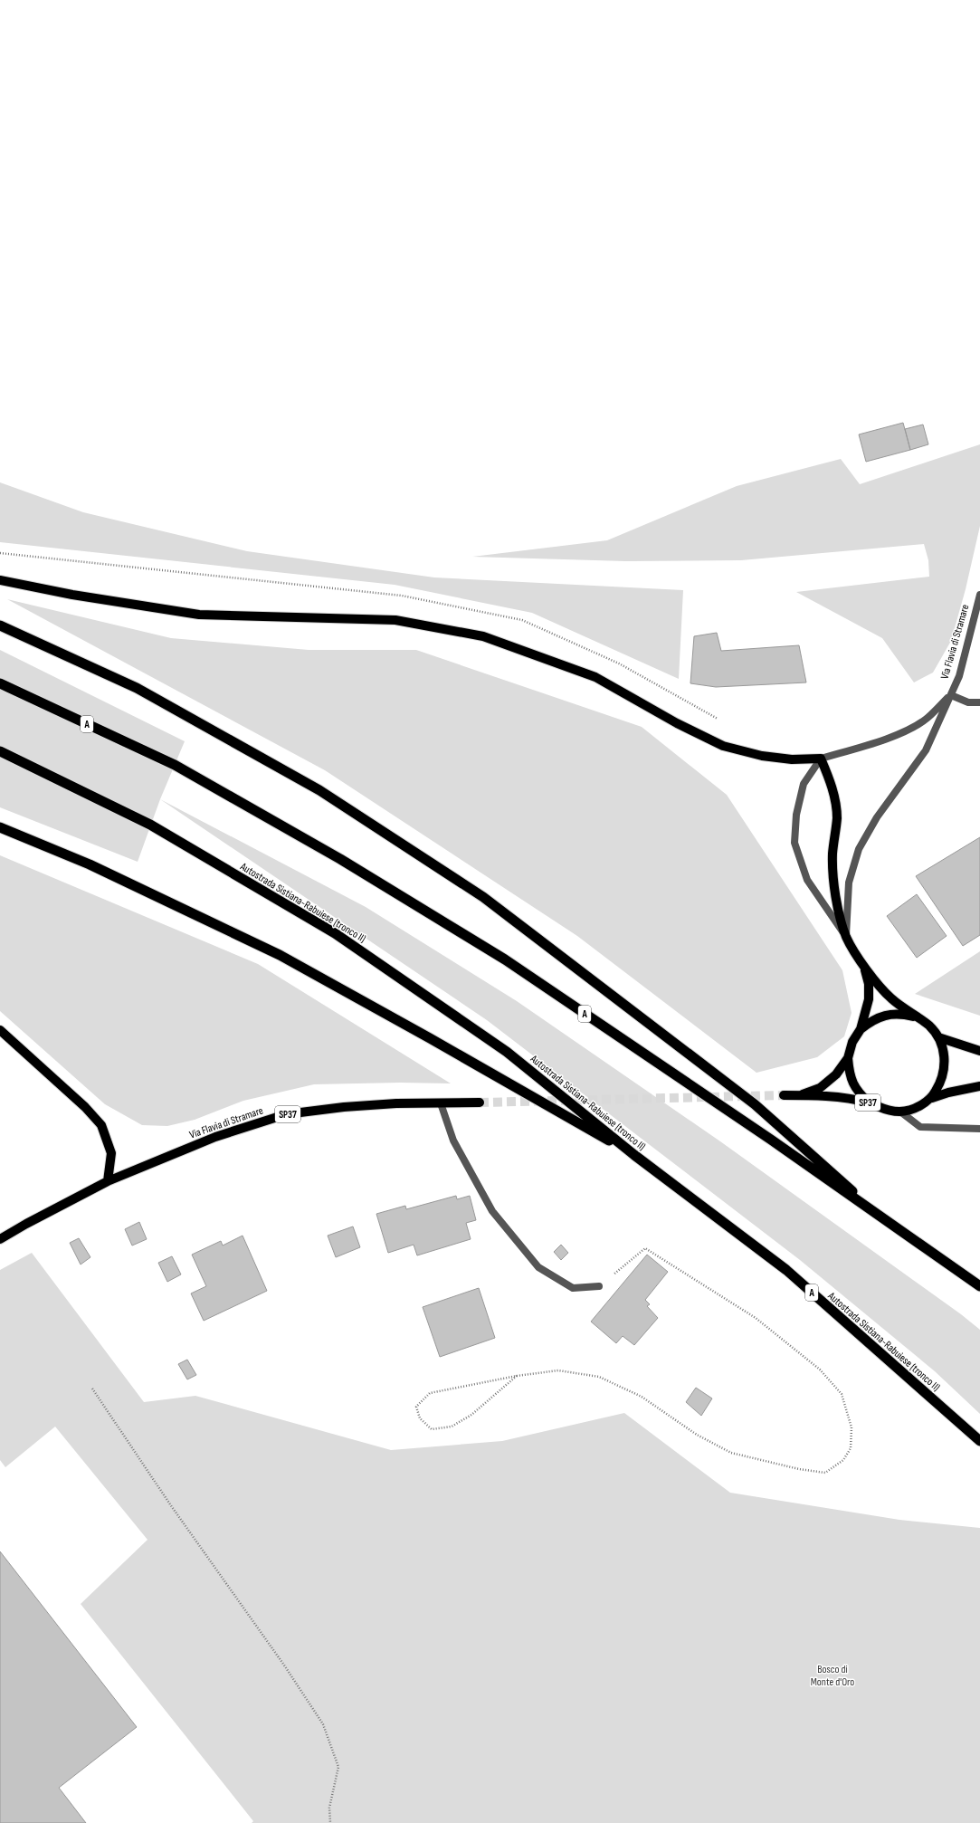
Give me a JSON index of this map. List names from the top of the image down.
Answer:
{
  "streets": {
    "highway": ["A", "Autostrada Sistiana-Rabuiese (tronco II)"],
    "main road": ["Via Flavia di Stramare", "SP37"]
  },
  "parks": ["Bosco di Monte d'Oro"]
}
